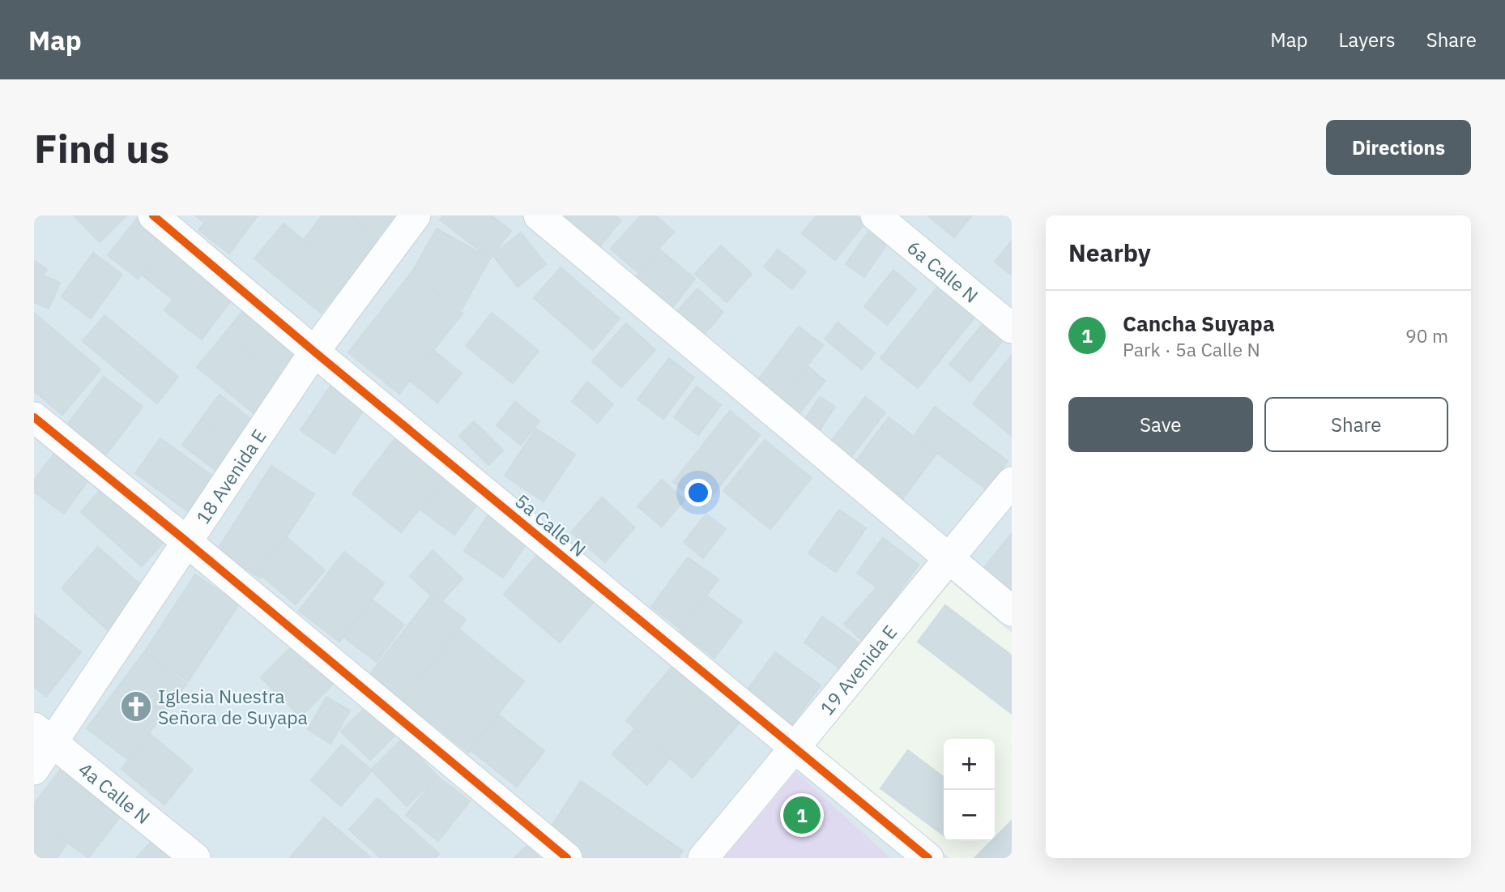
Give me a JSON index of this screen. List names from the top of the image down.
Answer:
{
  "streets": {
    "street": [
      "6a Calle N",
      "18 Avenida E",
      "5a Calle N",
      "19 Avenida E",
      "4a Calle N"
    ]
  },
  "crossings": [
    ["18 Avenida E", "5a Calle N"],
    ["18 Avenida E", "4a Calle N"],
    ["5a Calle N", "19 Avenida E"]
  ],
  "places": {
    "church": ["Iglesia Nuestra Señora de Suyapa"]
  },
  "page": {
    "header": "Map",
    "nav": ["Map", "Layers", "Share"],
    "buttons": [
      "Directions",
      ["Save", "Share"]
    ],
    "title": "Find us",
    "heading": "Nearby",
    "list": [
      {
        "mark": "1",
        "name": "Cancha Suyapa",
        "note": "Park · 5a Calle N",
        "value": "90 m"
      }
    ],
    "map_buttons": ["+", "−"],
    "pins": "1"
  }
}
